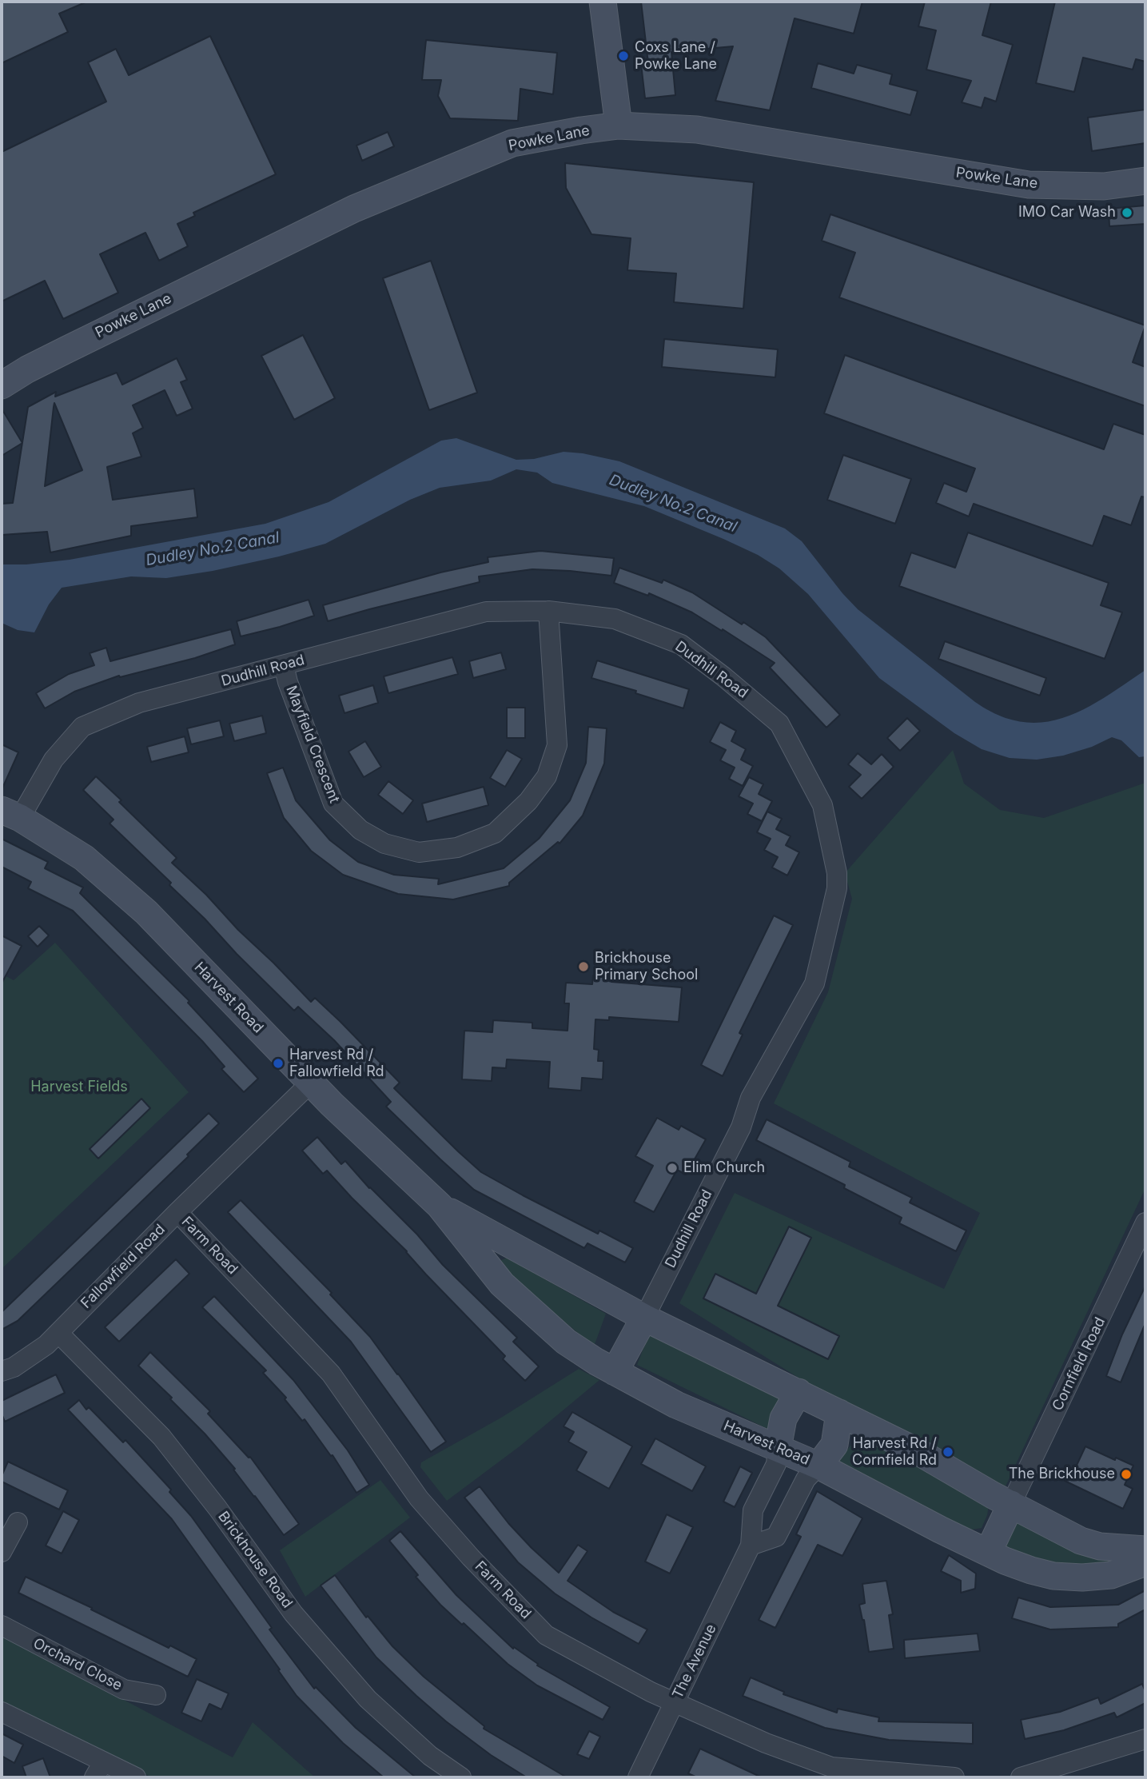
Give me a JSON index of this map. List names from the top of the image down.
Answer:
{
  "streets": {
    "street": [
      "Powke Lane",
      "Dudhill Road",
      "Mayfield Crescent",
      "Harvest Road",
      "Farm Road",
      "Fallowfield Road",
      "Cornfield Road",
      "Brickhouse Road",
      "The Avenue",
      "Orchard Close"
    ]
  },
  "crossings": [
    ["Dudhill Road", "Mayfield Crescent"],
    ["Dudhill Road", "Harvest Road"],
    ["Harvest Road", "Fallowfield Road"],
    ["Harvest Road", "Cornfield Road"],
    ["Harvest Road", "The Avenue"],
    ["Farm Road", "Fallowfield Road"],
    ["Farm Road", "The Avenue"],
    ["Fallowfield Road", "Brickhouse Road"]
  ],
  "water": ["Dudley No.2 Canal"],
  "parks": ["Harvest Fields"],
  "places": [
    "Coxs Lane / Powke Lane",
    "IMO Car Wash",
    "Brickhouse Primary School",
    "Harvest Rd / Fallowfield Rd",
    "Elim Church",
    "Harvest Rd / Cornfield Rd",
    "The Brickhouse"
  ]
}
